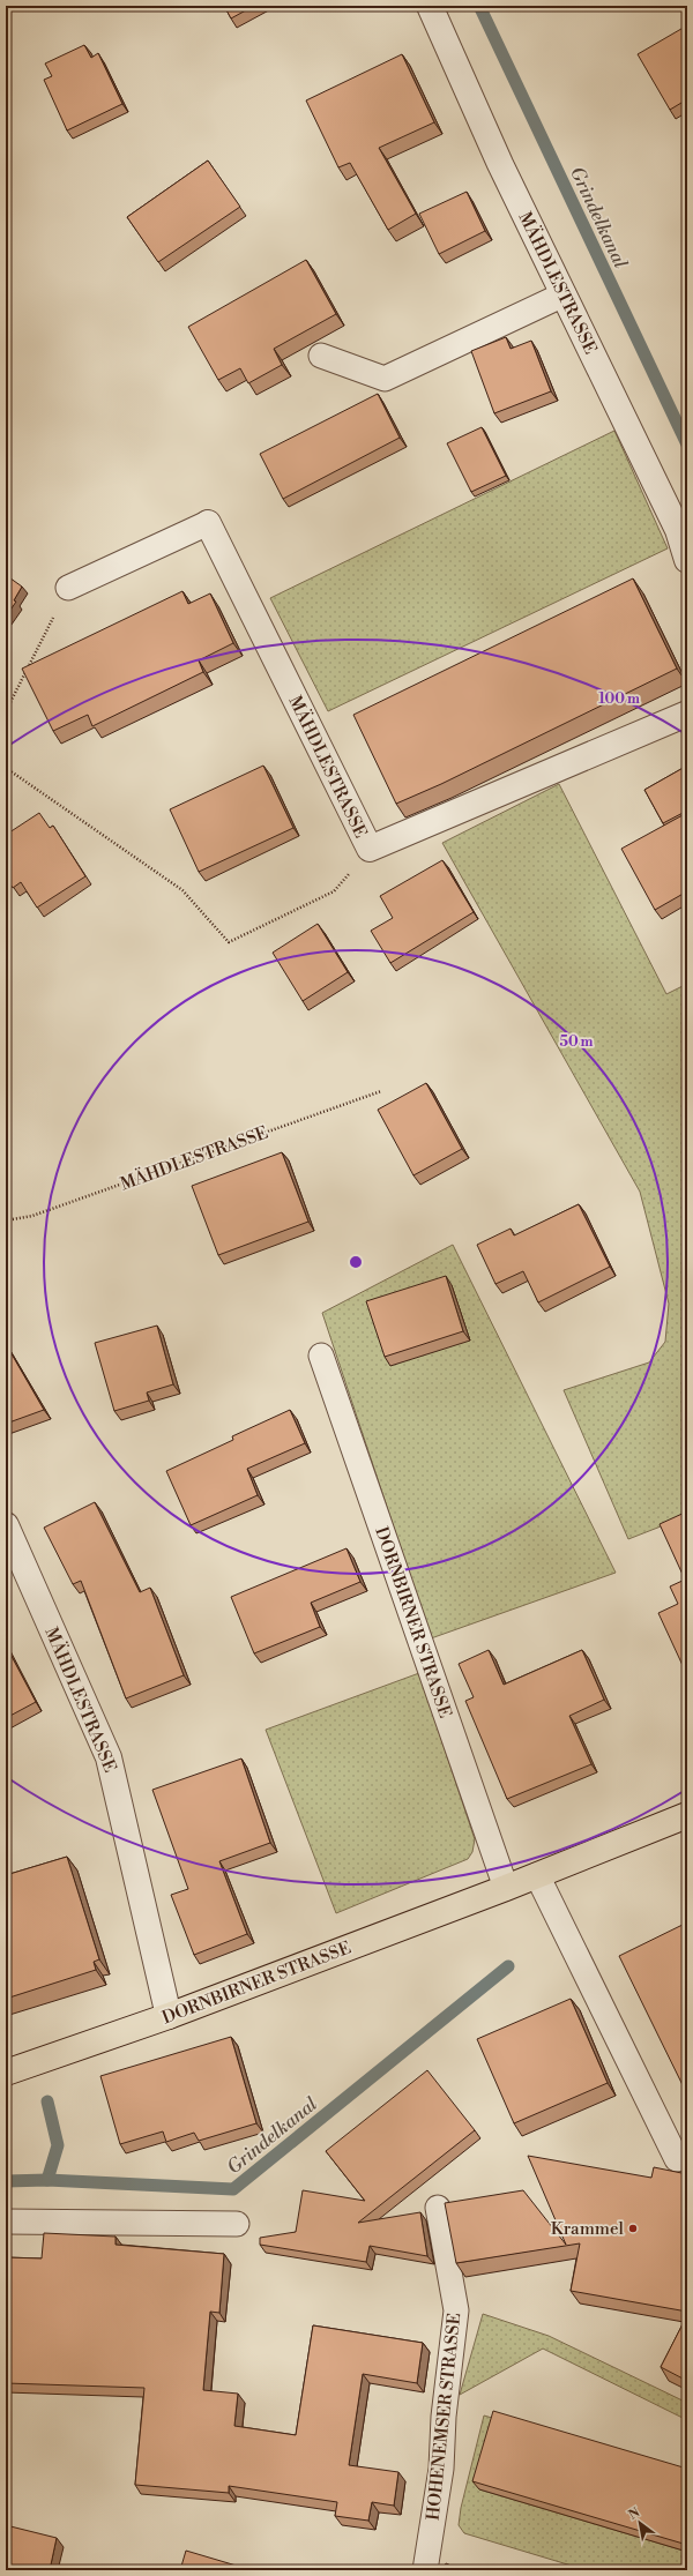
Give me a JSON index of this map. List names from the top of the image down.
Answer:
{
  "streets": {
    "main road": ["DORNBIRNER STRASSE"],
    "street": ["MÄHDLESTRASSE"],
    "lane": ["HOHENEMSER STRASSE"]
  },
  "crossings": [
    ["MÄHDLESTRASSE", "DORNBIRNER STRASSE"]
  ],
  "water": ["Grindelkanal"],
  "places": ["Krammel"],
  "north": "top left",
  "rings": ["100 m", "50 m"]
}
